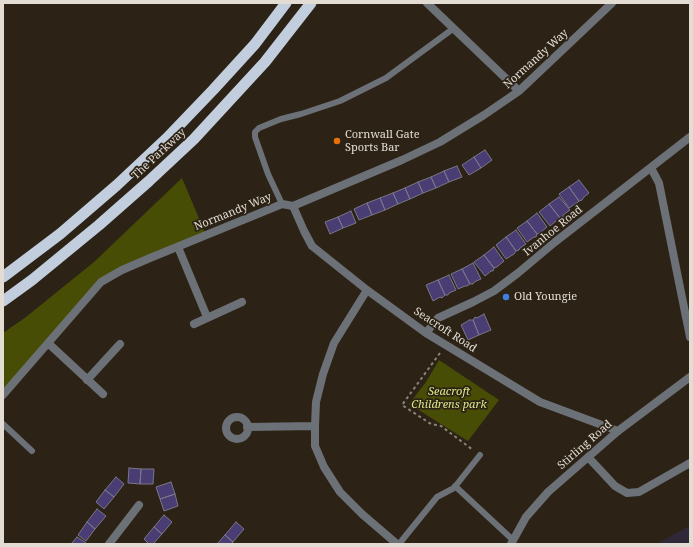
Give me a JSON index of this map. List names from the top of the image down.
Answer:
{
  "streets": {
    "highway": ["The Parkway"],
    "street": [
      "Normandy Way",
      "Ivanhoe Road",
      "Seacroft Road",
      "Stirling Road"
    ]
  },
  "crossings": [
    ["Normandy Way", "Seacroft Road"],
    ["Ivanhoe Road", "Seacroft Road"],
    ["Seacroft Road", "Stirling Road"]
  ],
  "parks": ["Seacroft Childrens park"],
  "places": ["Cornwall Gate Sports Bar", "Old Youngie"]
}
